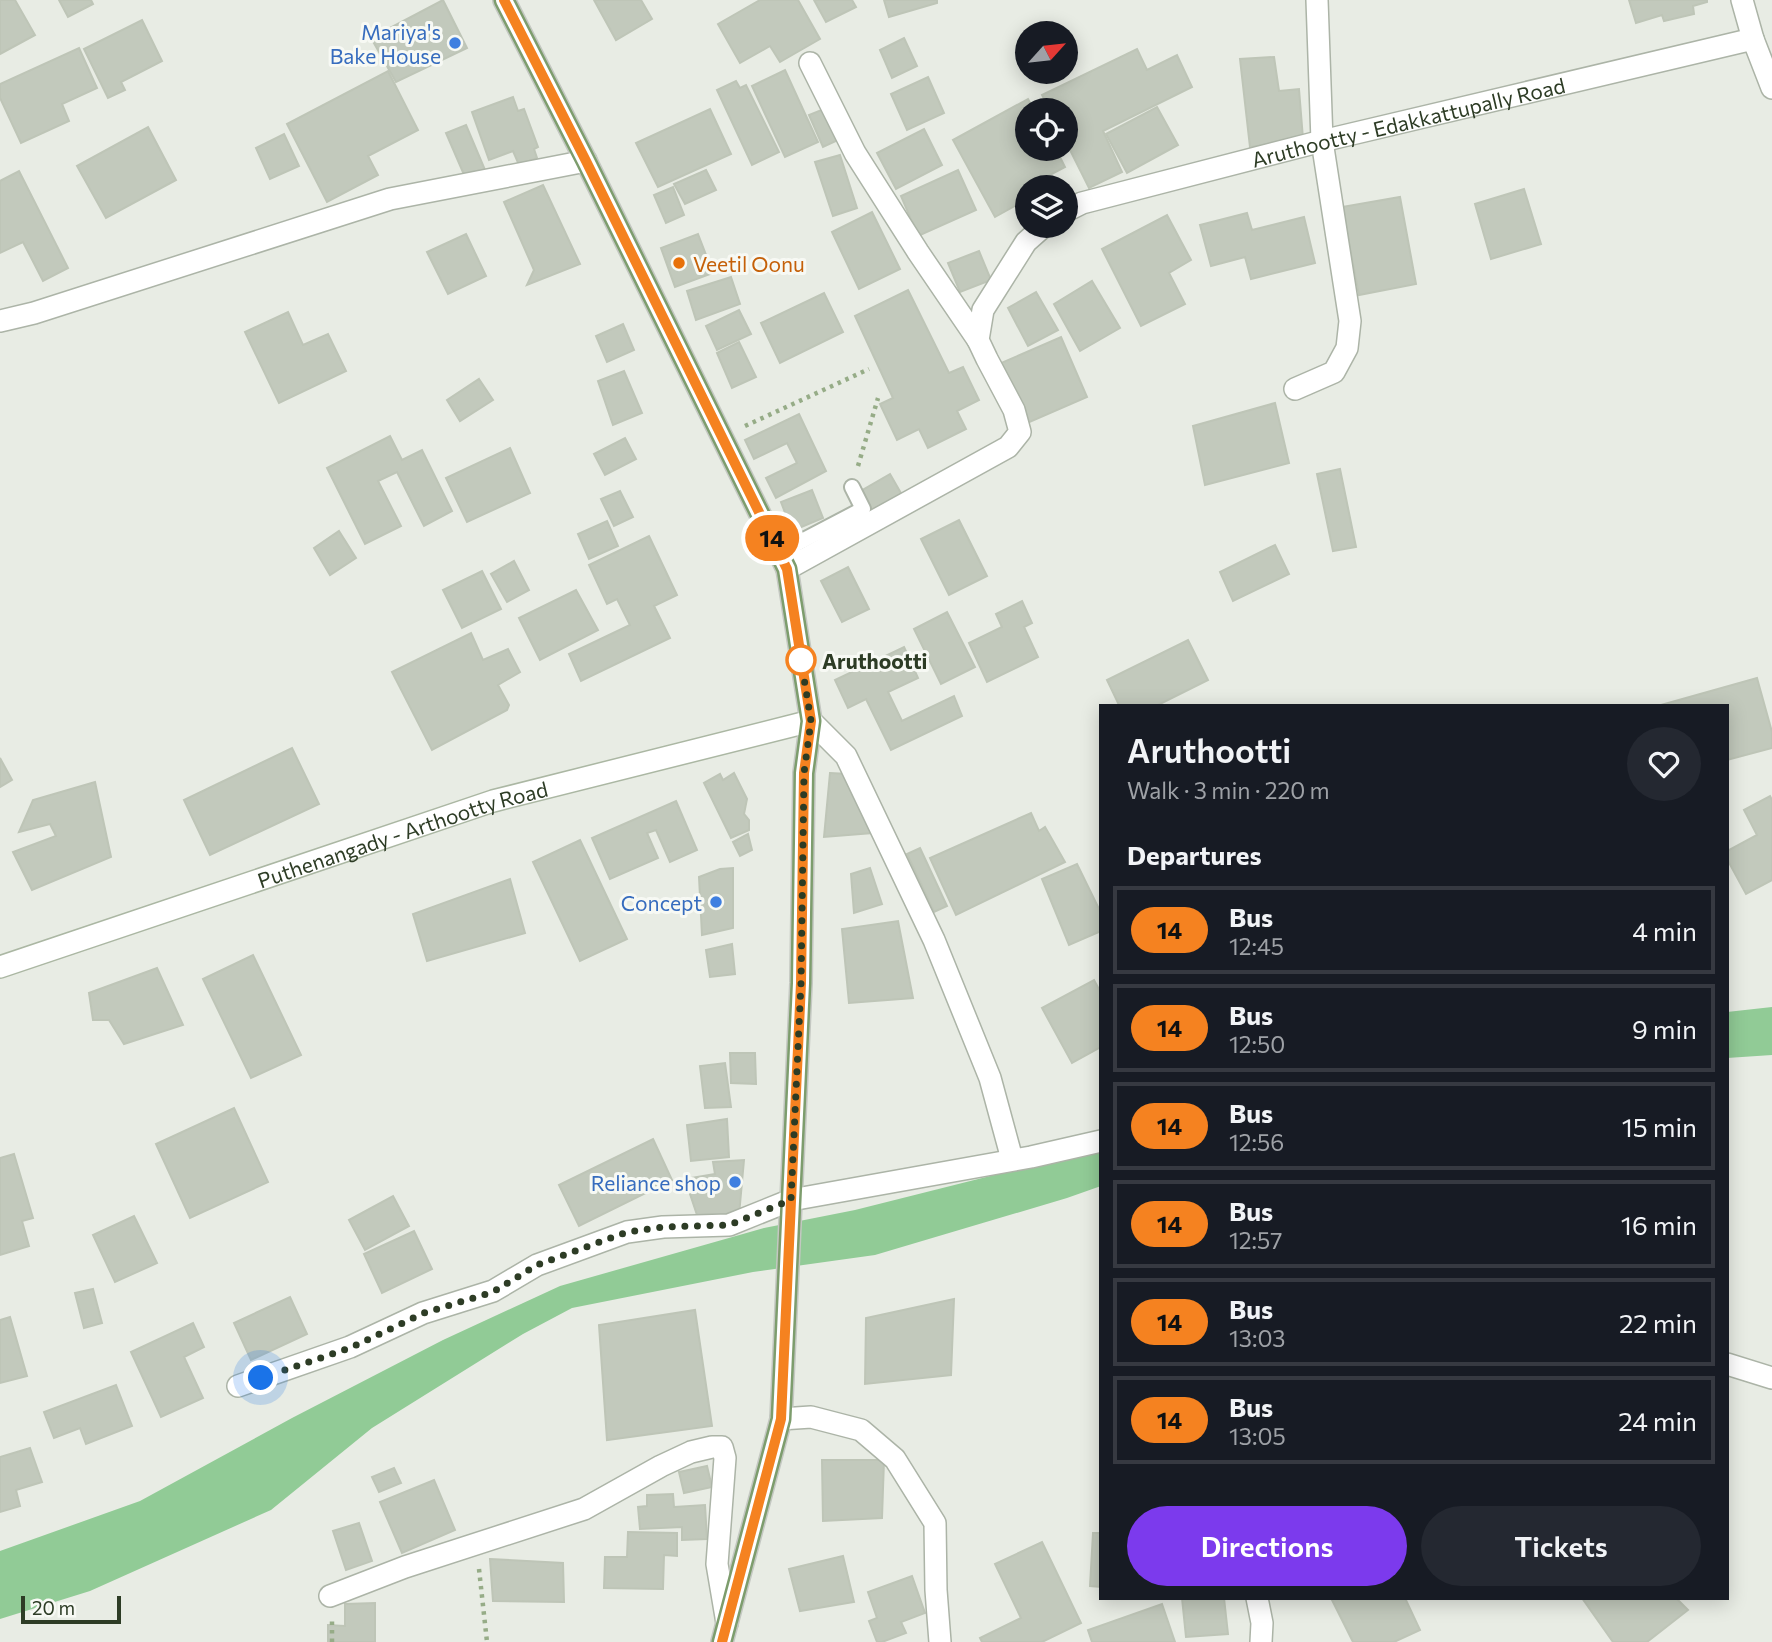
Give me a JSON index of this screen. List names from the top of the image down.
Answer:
{
  "streets": {
    "street": ["Aruthootty - Edakkattupally Road", "Puthenangady - Arthootty Road"]
  },
  "places": [
    "Mariya's Bake House",
    "Veetil Oonu",
    "Aruthootti",
    "Concept",
    "Reliance shop"
  ],
  "lines": ["bus line 14"],
  "scale_bar": "20 m",
  "north": "top right",
  "page": {
    "on_map": "14",
    "heading": [
      ["Aruthootti", "Walk · 3 min · 220 m"],
      "Departures"
    ],
    "list": [
      {
        "mark": "14",
        "name": "Bus",
        "note": "12:45",
        "value": "4 min"
      },
      {
        "mark": "14",
        "name": "Bus",
        "note": "12:50",
        "value": "9 min"
      },
      {
        "mark": "14",
        "name": "Bus",
        "note": "12:56",
        "value": "15 min"
      },
      {
        "mark": "14",
        "name": "Bus",
        "note": "12:57",
        "value": "16 min"
      },
      {
        "mark": "14",
        "name": "Bus",
        "note": "13:03",
        "value": "22 min"
      },
      {
        "mark": "14",
        "name": "Bus",
        "note": "13:05",
        "value": "24 min"
      }
    ],
    "buttons": ["Directions", "Tickets"],
    "scale": "20 m"
  }
}
